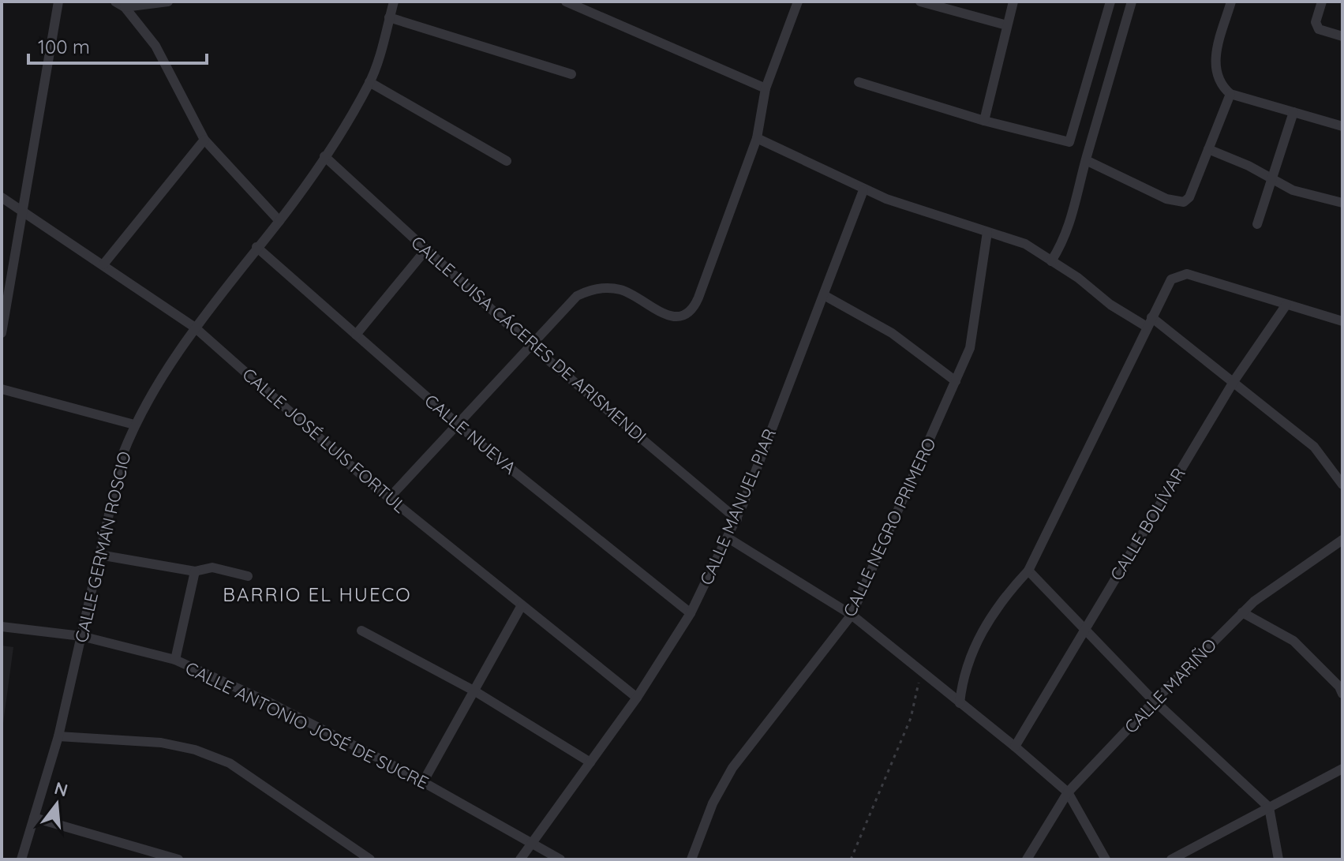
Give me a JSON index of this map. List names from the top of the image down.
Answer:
{
  "streets": {
    "street": [
      "CALLE LUISA CÁCERES DE ARISMENDI",
      "CALLE NUEVA",
      "CALLE JOSÉ LUIS FORTUL",
      "CALLE MANUEL PIAR",
      "CALLE BOLÍVAR",
      "CALLE NEGRO PRIMERO",
      "CALLE GERMÁN ROSCIO",
      "CALLE MARIÑO",
      "CALLE ANTONIO JOSÉ DE SUCRE"
    ]
  },
  "crossings": [
    ["CALLE LUISA CÁCERES DE ARISMENDI", "CALLE MANUEL PIAR"],
    ["CALLE LUISA CÁCERES DE ARISMENDI", "CALLE GERMÁN ROSCIO"],
    ["CALLE NUEVA", "CALLE MANUEL PIAR"],
    ["CALLE NUEVA", "CALLE GERMÁN ROSCIO"],
    ["CALLE JOSÉ LUIS FORTUL", "CALLE MANUEL PIAR"],
    ["CALLE JOSÉ LUIS FORTUL", "CALLE GERMÁN ROSCIO"],
    ["CALLE MANUEL PIAR", "CALLE ANTONIO JOSÉ DE SUCRE"],
    ["CALLE GERMÁN ROSCIO", "CALLE ANTONIO JOSÉ DE SUCRE"]
  ],
  "districts": ["BARRIO EL HUECO"],
  "scale_bar": "100 m",
  "north": "top"
}
